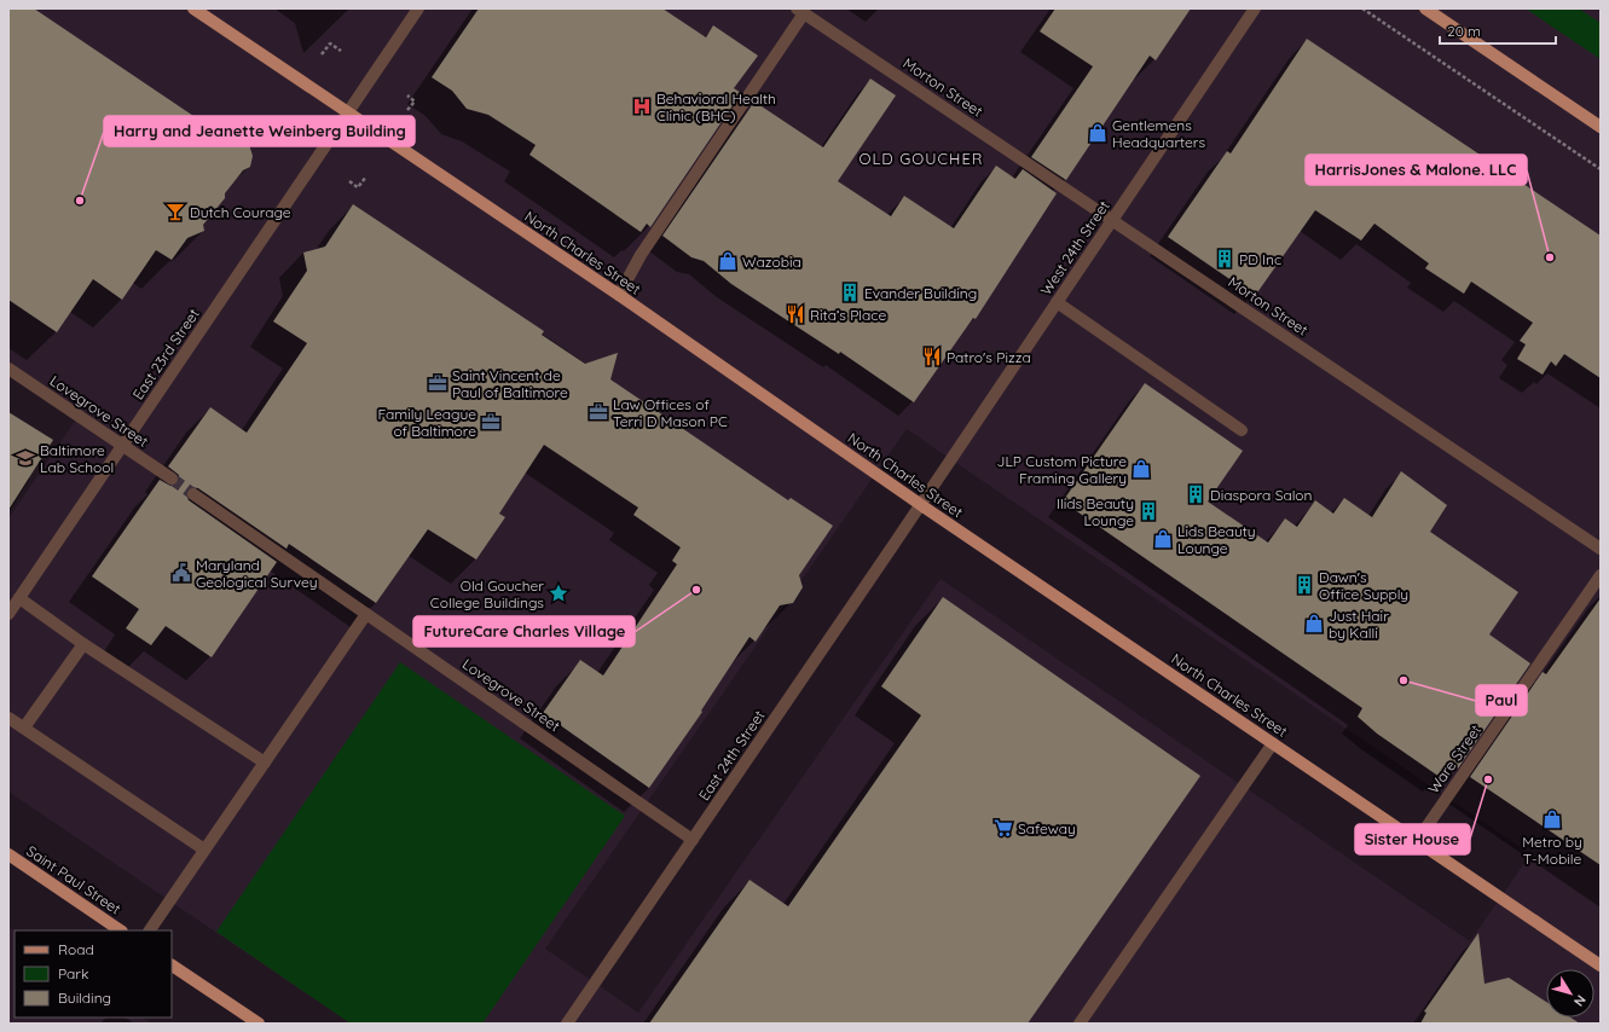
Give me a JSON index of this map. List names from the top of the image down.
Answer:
{
  "streets": {
    "main road": ["North Charles Street", "Saint Paul Street"],
    "street": [
      "Morton Street",
      "West 24th Street",
      "East 23rd Street",
      "Lovegrove Street",
      "East 24th Street",
      "Ware Street"
    ]
  },
  "crossings": [
    ["Morton Street", "West 24th Street"],
    ["West 24th Street", "North Charles Street"],
    ["West 24th Street", "East 24th Street"],
    ["North Charles Street", "East 23rd Street"],
    ["North Charles Street", "East 24th Street"],
    ["North Charles Street", "Ware Street"],
    ["East 23rd Street", "Lovegrove Street"],
    ["Lovegrove Street", "East 24th Street"]
  ],
  "districts": ["OLD GOUCHER"],
  "places": {
    "hospital": ["Behavioral Health Clinic (BHC)"],
    "shop": [
      "Gentlemens Headquarters",
      "Wazobia",
      "JLP Custom Picture Framing Gallery",
      "Lids Beauty Lounge",
      "Just Hair by Kalli",
      "Metro by T-Mobile"
    ],
    "other": [
      "Harry and Jeanette Weinberg Building",
      "HarrisJones & Malone. LLC",
      "FutureCare Charles Village",
      "Paul",
      "Sister House"
    ],
    "bar": ["Dutch Courage"],
    "building": [
      "PD Inc",
      "Evander Building",
      "Diaspora Salon",
      "Ilids Beauty Lounge",
      "Dawn's Office Supply"
    ],
    "restaurant": ["Rita’s Place", "Patro's Pizza"],
    "office": ["Saint Vincent de Paul of Baltimore", "Law Offices of Terri D Mason PC", "Family League of Baltimore"],
    "school or university": ["Baltimore Lab School"],
    "public building": ["Maryland Geological Survey"],
    "place": ["Old Goucher College Buildings"],
    "supermarket": ["Safeway"]
  },
  "legend": ["Road", "Park", "Building"],
  "scale_bar": "20 m",
  "north": "bottom right"
}
